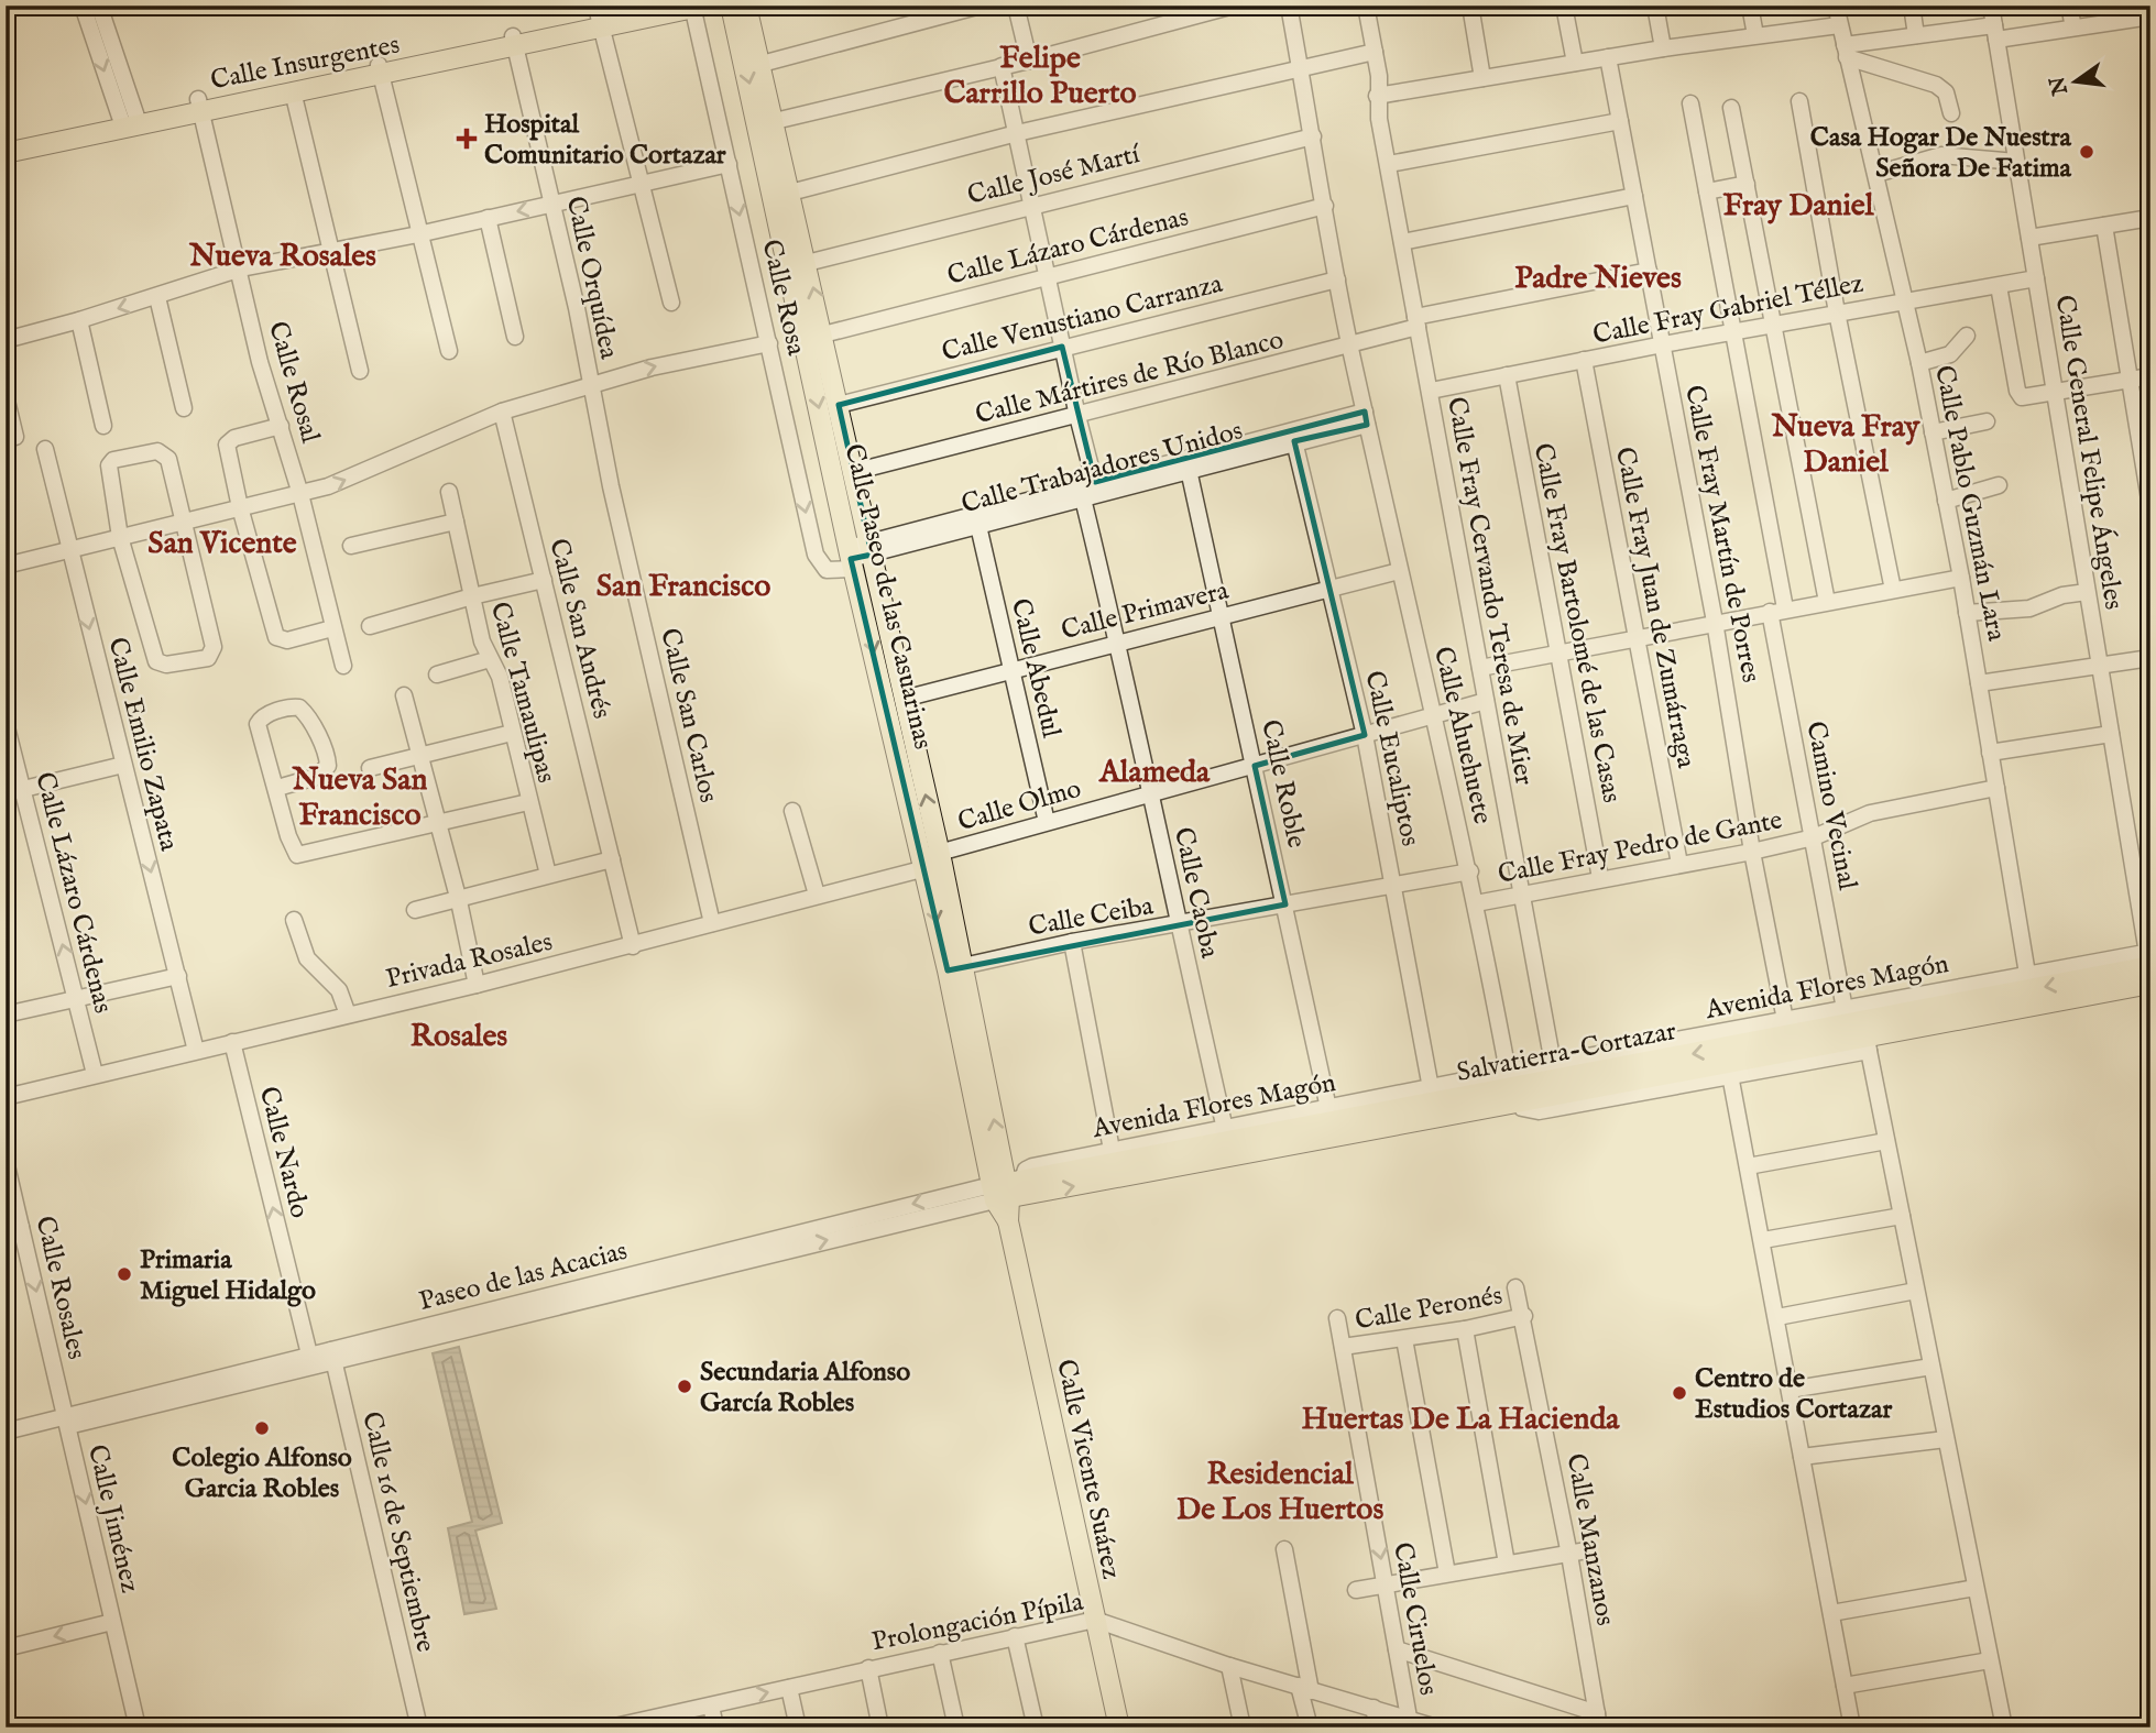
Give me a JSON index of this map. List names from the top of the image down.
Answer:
{
  "streets": {
    "main road": [
      "Calle Insurgentes",
      "Calle Paseo de las Casuarinas",
      "Salvatierra-Cortazar",
      "Calle Vicente Suárez"
    ],
    "street": [
      "Calle José Martí",
      "Calle Lázaro Cárdenas",
      "Calle Orquídea",
      "Calle Rosa",
      "Calle Fray Gabriel Téllez",
      "Calle Venustiano Carranza",
      "Calle Mártires de Río Blanco",
      "Calle Rosal",
      "Calle General Felipe Ángeles",
      "Calle Trabajadores Unidos",
      "Calle Pablo Guzmán Lara",
      "Calle Fray Martín de Porres",
      "Calle Fray Cervando Teresa de Mier",
      "Calle Fray Juan de Zumárraga",
      "Calle Primavera",
      "Calle Fray Bartolomé de las Casas",
      "Calle San Andrés",
      "Calle Abedul",
      "Calle Tamaulipas",
      "Calle San Carlos",
      "Calle Ahuehuete",
      "Calle Emilio Zapata",
      "Calle Eucaliptos",
      "Calle Roble",
      "Calle Olmo",
      "Camino Vecinal",
      "Calle Fray Pedro de Gante",
      "Calle Caoba",
      "Calle Ceiba",
      "Privada Rosales",
      "Avenida Flores Magón",
      "Calle Nardo",
      "Paseo de las Acacias",
      "Calle Rosales",
      "Calle Peronés",
      "Calle Jiménez",
      "Calle 16 de Septiembre",
      "Calle Manzanos",
      "Calle Ciruelos",
      "Prolongación Pípila"
    ]
  },
  "crossings": [
    ["Calle Insurgentes", "Calle Orquídea"],
    ["Calle Insurgentes", "Calle Rosa"],
    ["Calle Insurgentes", "Calle Rosal"],
    ["Calle José Martí", "Calle Paseo de las Casuarinas"],
    ["Calle José Martí", "Calle Ahuehuete"],
    ["Calle José Martí", "Calle Caoba"],
    ["Calle Lázaro Cárdenas", "Calle Paseo de las Casuarinas"],
    ["Calle Lázaro Cárdenas", "Calle Ahuehuete"],
    ["Calle Lázaro Cárdenas", "Calle Caoba"],
    ["Calle Lázaro Cárdenas", "Privada Rosales"],
    ["Calle Orquídea", "Calle San Carlos"],
    ["Calle Rosa", "Calle Trabajadores Unidos"],
    ["Calle Rosa", "Calle Paseo de las Casuarinas"],
    ["Calle Fray Gabriel Téllez", "Calle General Felipe Ángeles"],
    ["Calle Fray Gabriel Téllez", "Calle Pablo Guzmán Lara"],
    ["Calle Fray Gabriel Téllez", "Calle Fray Martín de Porres"],
    ["Calle Fray Gabriel Téllez", "Calle Fray Cervando Teresa de Mier"],
    ["Calle Fray Gabriel Téllez", "Calle Fray Juan de Zumárraga"],
    ["Calle Fray Gabriel Téllez", "Calle Fray Bartolomé de las Casas"],
    ["Calle Fray Gabriel Téllez", "Camino Vecinal"],
    ["Calle Venustiano Carranza", "Calle Paseo de las Casuarinas"],
    ["Calle Venustiano Carranza", "Calle Ahuehuete"],
    ["Calle Venustiano Carranza", "Calle Caoba"],
    ["Calle Mártires de Río Blanco", "Calle Fray Martín de Porres"],
    ["Calle Mártires de Río Blanco", "Calle Fray Cervando Teresa de Mier"],
    ["Calle Mártires de Río Blanco", "Calle Paseo de las Casuarinas"],
    ["Calle Mártires de Río Blanco", "Calle Ahuehuete"],
    ["Calle Mártires de Río Blanco", "Calle Caoba"],
    ["Calle General Felipe Ángeles", "Avenida Flores Magón"],
    ["Calle General Felipe Ángeles", "Salvatierra-Cortazar"],
    ["Calle Trabajadores Unidos", "Calle Paseo de las Casuarinas"],
    ["Calle Trabajadores Unidos", "Calle Abedul"],
    ["Calle Trabajadores Unidos", "Calle Ahuehuete"],
    ["Calle Trabajadores Unidos", "Calle Eucaliptos"],
    ["Calle Trabajadores Unidos", "Calle Roble"],
    ["Calle Trabajadores Unidos", "Calle Caoba"],
    ["Calle Pablo Guzmán Lara", "Calle Fray Pedro de Gante"],
    ["Calle Pablo Guzmán Lara", "Avenida Flores Magón"],
    ["Calle Fray Martín de Porres", "Calle Fray Pedro de Gante"],
    ["Calle Fray Martín de Porres", "Avenida Flores Magón"],
    ["Calle Fray Cervando Teresa de Mier", "Calle Olmo"],
    ["Calle Fray Cervando Teresa de Mier", "Calle Fray Pedro de Gante"],
    ["Calle Fray Cervando Teresa de Mier", "Avenida Flores Magón"],
    ["Calle Fray Cervando Teresa de Mier", "Salvatierra-Cortazar"],
    ["Calle Paseo de las Casuarinas", "Calle Primavera"],
    ["Calle Paseo de las Casuarinas", "Calle Olmo"],
    ["Calle Paseo de las Casuarinas", "Calle Ceiba"],
    ["Calle Paseo de las Casuarinas", "Privada Rosales"],
    ["Calle Paseo de las Casuarinas", "Avenida Flores Magón"],
    ["Calle Paseo de las Casuarinas", "Salvatierra-Cortazar"],
    ["Calle Paseo de las Casuarinas", "Paseo de las Acacias"],
    ["Calle Paseo de las Casuarinas", "Calle Vicente Suárez"],
    ["Calle Fray Juan de Zumárraga", "Calle Fray Pedro de Gante"],
    ["Calle Primavera", "Calle Abedul"],
    ["Calle Primavera", "Calle Ahuehuete"],
    ["Calle Primavera", "Calle Eucaliptos"],
    ["Calle Primavera", "Calle Roble"],
    ["Calle Primavera", "Calle Caoba"],
    ["Calle Fray Bartolomé de las Casas", "Calle Fray Pedro de Gante"],
    ["Calle San Andrés", "Privada Rosales"],
    ["Calle Abedul", "Calle Olmo"],
    ["Calle San Carlos", "Privada Rosales"],
    ["Calle Ahuehuete", "Calle Olmo"],
    ["Calle Ahuehuete", "Calle Fray Pedro de Gante"],
    ["Calle Ahuehuete", "Calle Ceiba"],
    ["Calle Ahuehuete", "Avenida Flores Magón"],
    ["Calle Ahuehuete", "Salvatierra-Cortazar"],
    ["Calle Emilio Zapata", "Privada Rosales"],
    ["Calle Eucaliptos", "Calle Olmo"],
    ["Calle Eucaliptos", "Calle Ceiba"],
    ["Calle Eucaliptos", "Avenida Flores Magón"],
    ["Calle Roble", "Calle Olmo"],
    ["Calle Roble", "Calle Ceiba"],
    ["Calle Roble", "Avenida Flores Magón"],
    ["Calle Olmo", "Calle Caoba"],
    ["Calle Olmo", "Privada Rosales"],
    ["Camino Vecinal", "Calle Fray Pedro de Gante"],
    ["Camino Vecinal", "Avenida Flores Magón"],
    ["Calle Caoba", "Calle Ceiba"],
    ["Calle Caoba", "Avenida Flores Magón"],
    ["Privada Rosales", "Calle Nardo"],
    ["Avenida Flores Magón", "Salvatierra-Cortazar"],
    ["Avenida Flores Magón", "Paseo de las Acacias"],
    ["Avenida Flores Magón", "Calle Vicente Suárez"],
    ["Salvatierra-Cortazar", "Paseo de las Acacias"],
    ["Salvatierra-Cortazar", "Calle Vicente Suárez"],
    ["Calle Nardo", "Paseo de las Acacias"],
    ["Paseo de las Acacias", "Calle Rosales"],
    ["Paseo de las Acacias", "Calle Vicente Suárez"],
    ["Paseo de las Acacias", "Calle Jiménez"],
    ["Paseo de las Acacias", "Calle 16 de Septiembre"],
    ["Calle Rosales", "Calle Jiménez"],
    ["Calle Peronés", "Calle Manzanos"],
    ["Calle Peronés", "Calle Ciruelos"],
    ["Calle Vicente Suárez", "Prolongación Pípila"],
    ["Calle Ciruelos", "Prolongación Pípila"]
  ],
  "one_way": [
    "Calle Rosa",
    "Calle Emilio Zapata",
    "Calle Nardo",
    "Calle Rosales",
    "Calle Jiménez"
  ],
  "districts": [
    "Felipe Carrillo Puerto",
    "Fray Daniel",
    "Nueva Rosales",
    "Padre Nieves",
    "Nueva Fray Daniel",
    "San Vicente",
    "San Francisco",
    "Alameda",
    "Nueva San Francisco",
    "Rosales",
    "Huertas De La Hacienda",
    "Residencial De Los Huertos"
  ],
  "places": {
    "health": ["Hospital Comunitario Cortazar"],
    "other": [
      "Casa Hogar De Nuestra Señora De Fatima",
      "Primaria Miguel Hidalgo",
      "Secundaria Alfonso García Robles",
      "Centro de Estudios Cortazar",
      "Colegio Alfonso Garcia Robles"
    ]
  },
  "north": "left"
}
